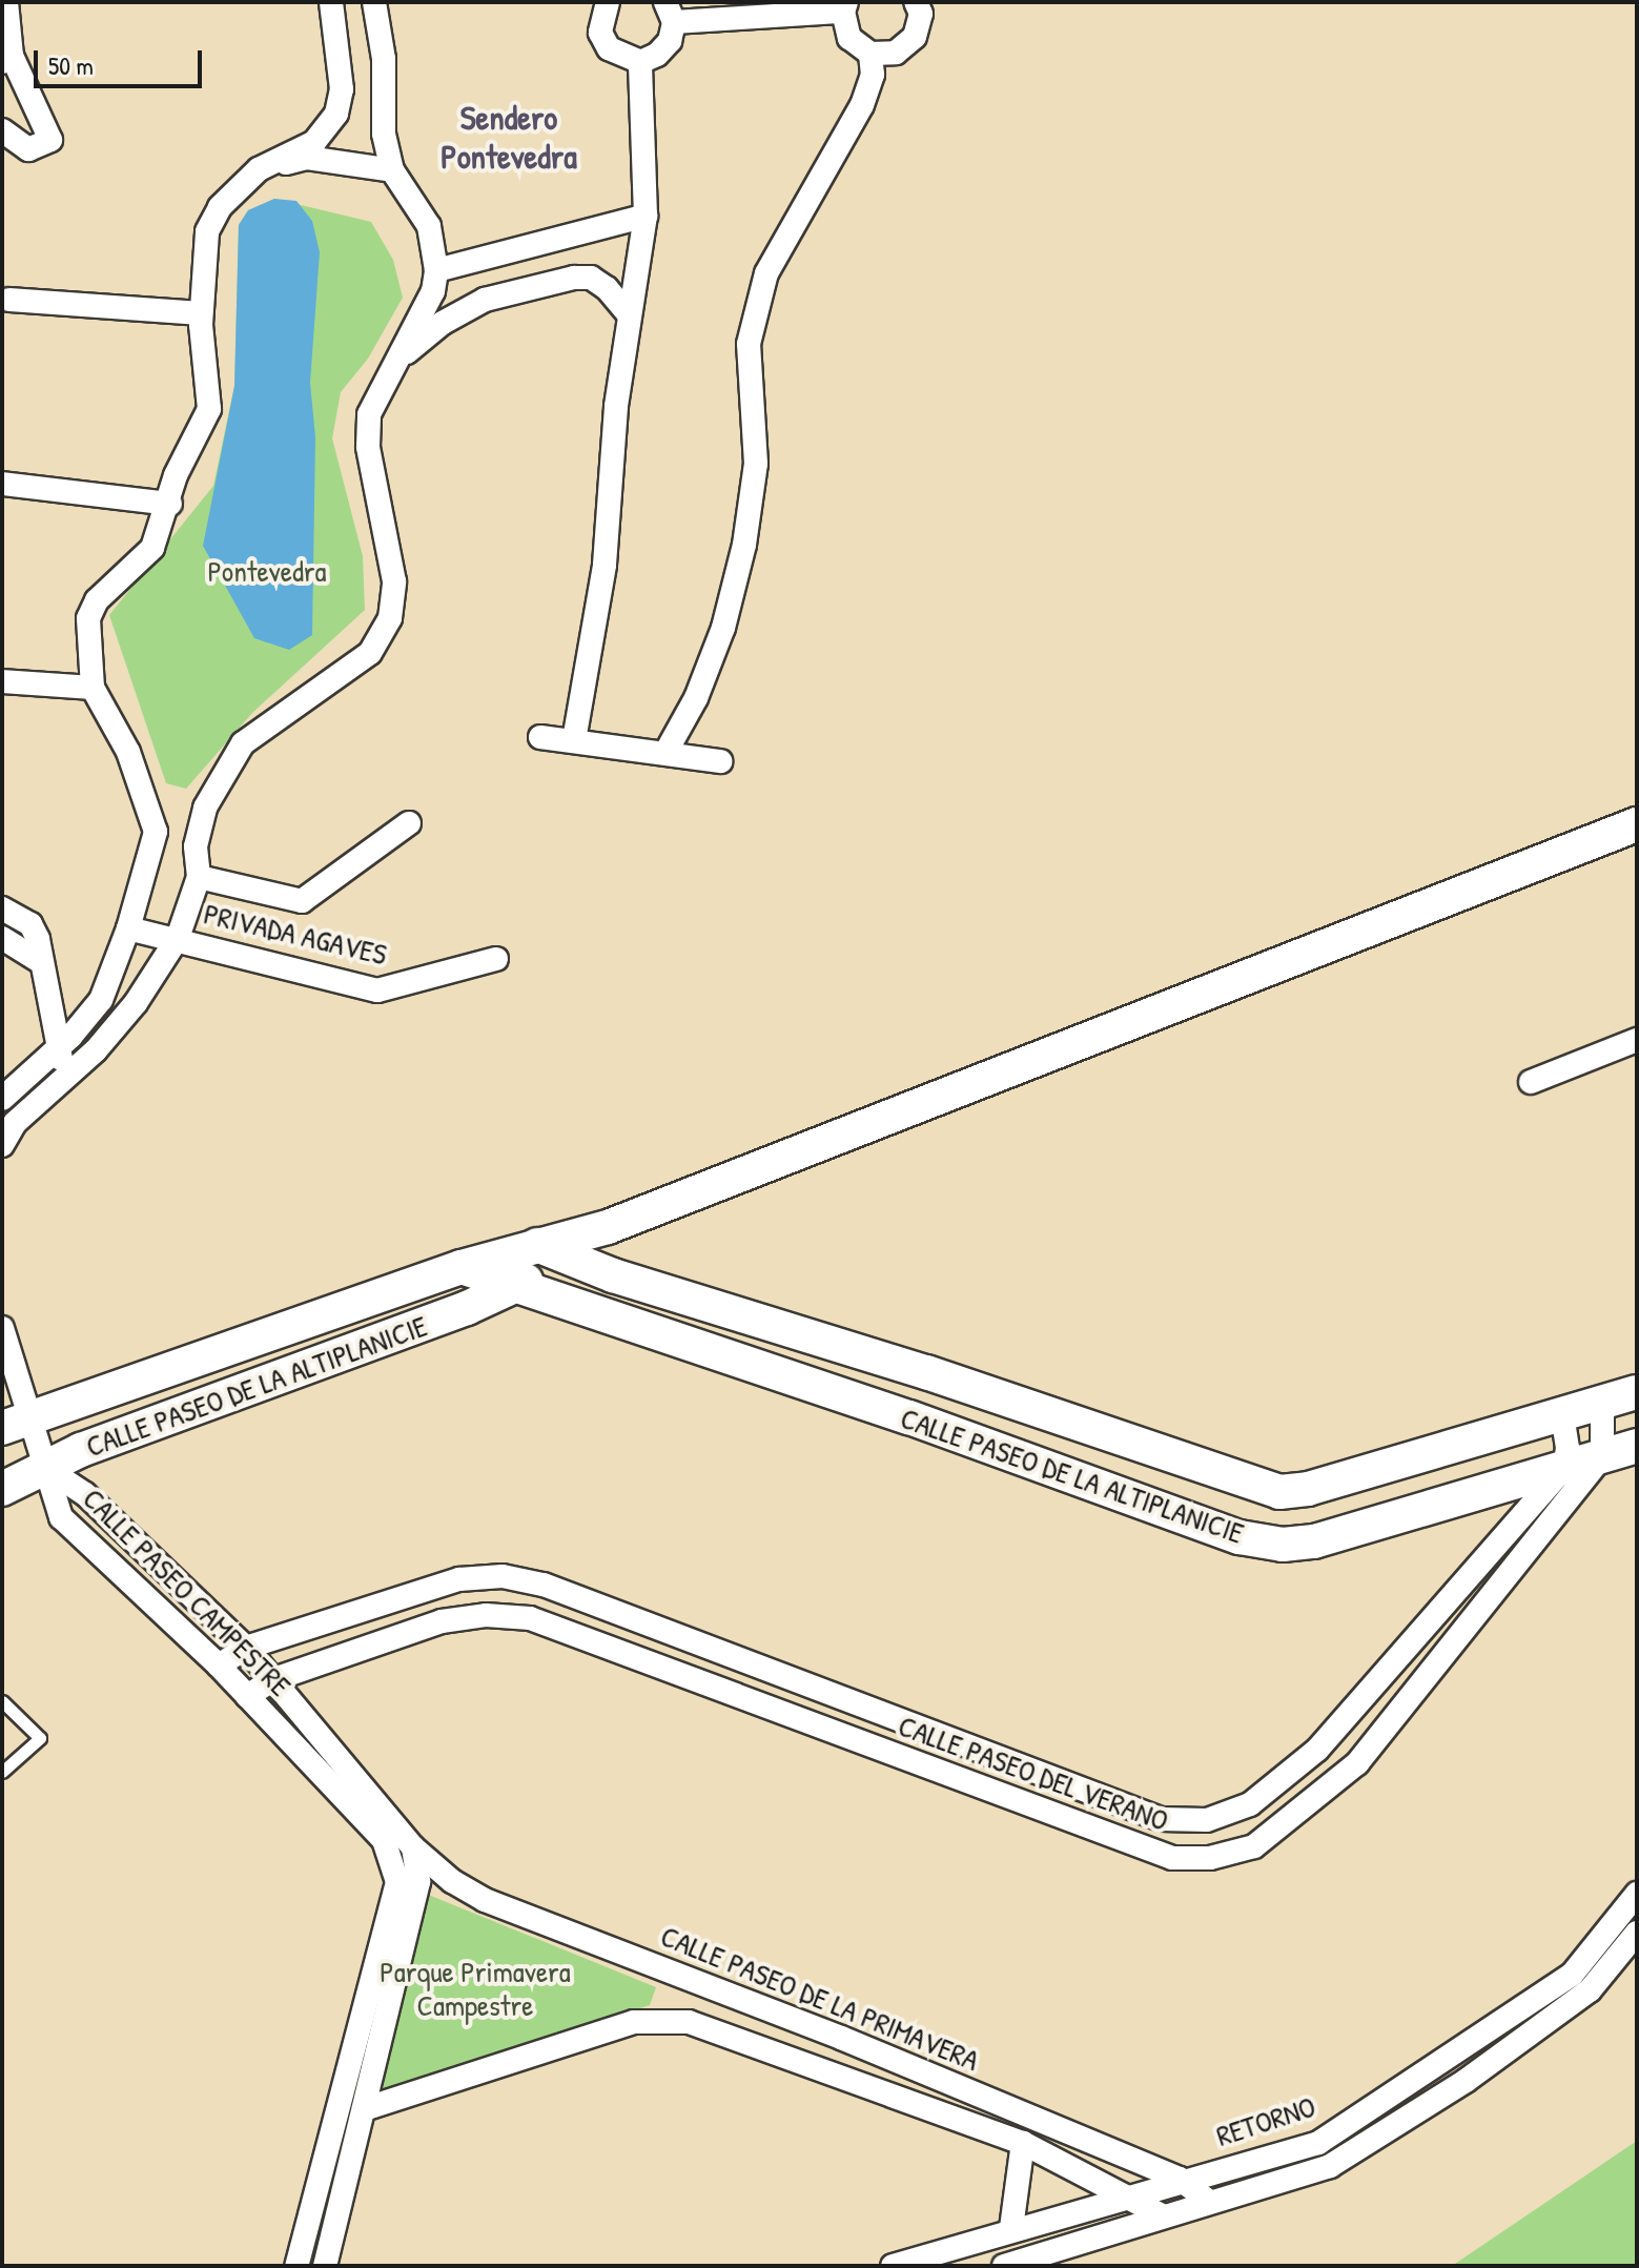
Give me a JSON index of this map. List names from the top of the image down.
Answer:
{
  "streets": {
    "street": [
      "PRIVADA AGAVES",
      "CALLE PASEO DE LA ALTIPLANICIE",
      "CALLE PASEO CAMPESTRE",
      "CALLE PASEO DEL VERANO",
      "CALLE PASEO DE LA PRIMAVERA",
      "RETORNO"
    ]
  },
  "crossings": [
    ["CALLE PASEO DE LA ALTIPLANICIE", "CALLE PASEO CAMPESTRE"],
    ["CALLE PASEO DE LA ALTIPLANICIE", "CALLE PASEO DEL VERANO"],
    ["CALLE PASEO CAMPESTRE", "CALLE PASEO DEL VERANO"],
    ["CALLE PASEO CAMPESTRE", "CALLE PASEO DE LA PRIMAVERA"],
    ["CALLE PASEO DE LA PRIMAVERA", "RETORNO"]
  ],
  "districts": ["Sendero Pontevedra"],
  "parks": ["Pontevedra", "Parque Primavera Campestre"],
  "scale_bar": "50 m"
}
